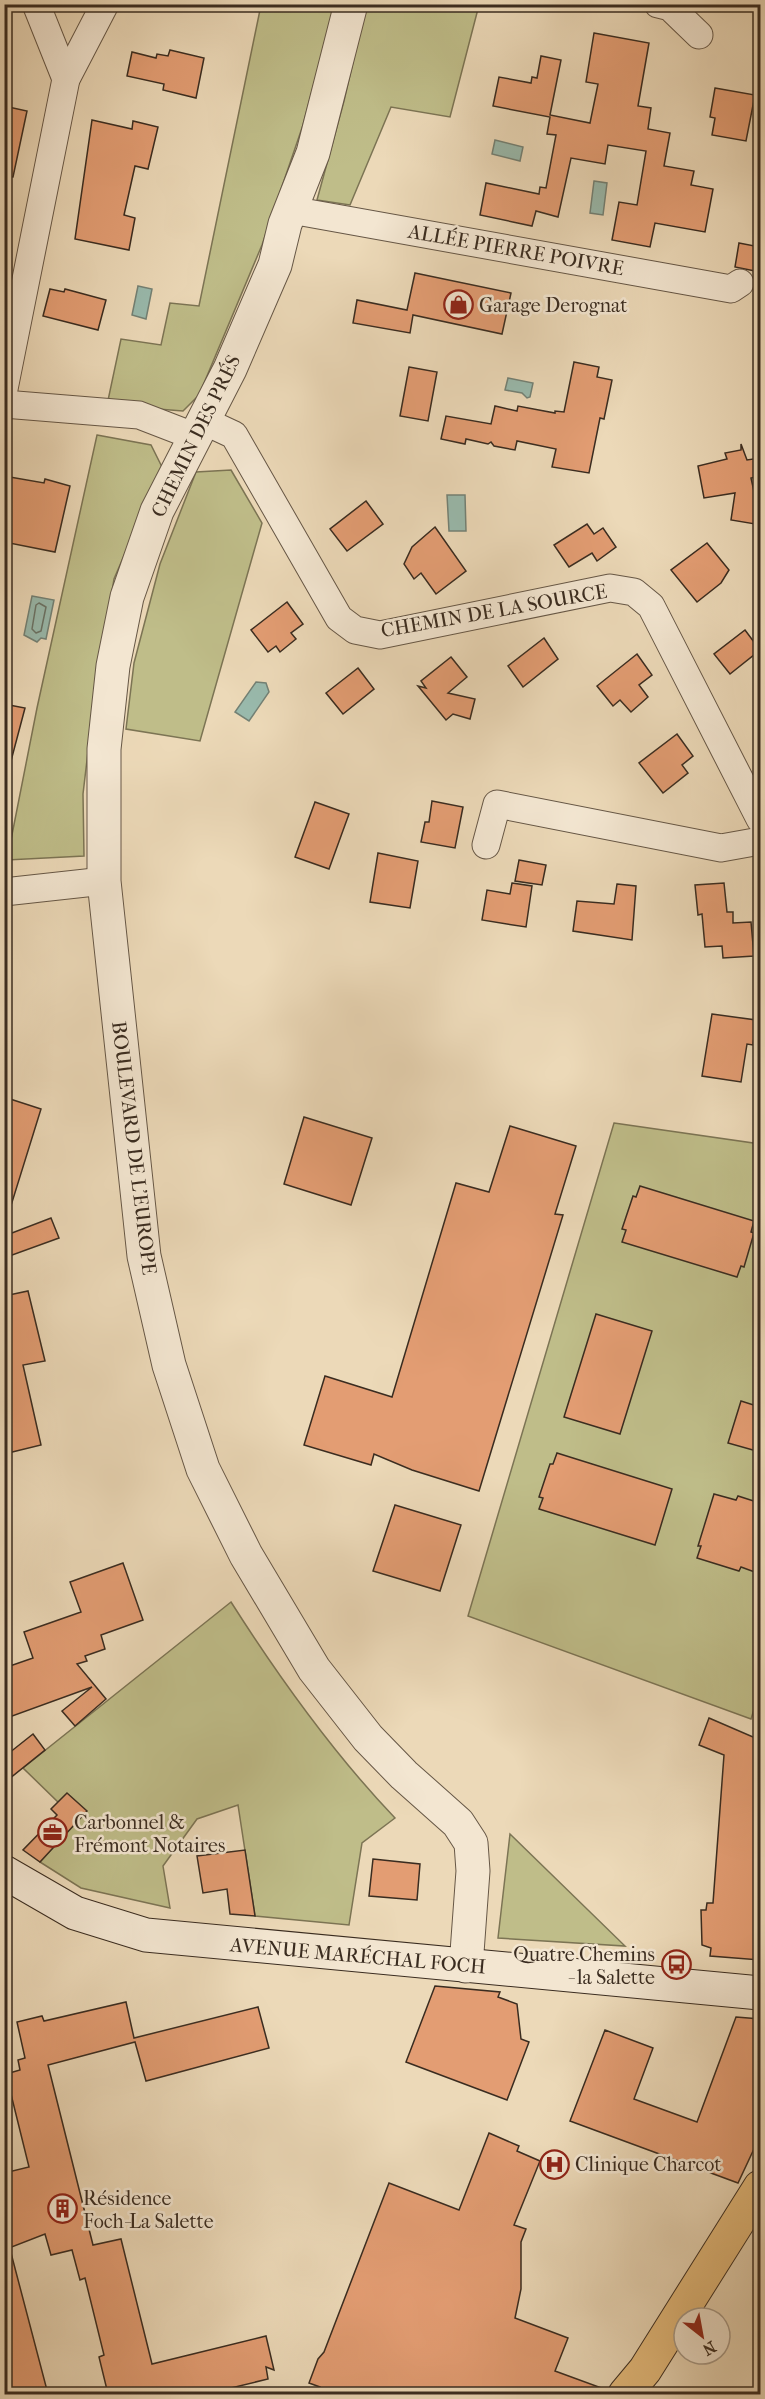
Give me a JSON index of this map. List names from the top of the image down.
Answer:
{
  "streets": {
    "street": [
      "ALLÉE PIERRE POIVRE",
      "CHEMIN DES PRÉS",
      "CHEMIN DE LA SOURCE",
      "BOULEVARD DE L'EUROPE",
      "AVENUE MARÉCHAL FOCH"
    ]
  },
  "crossings": [
    ["ALLÉE PIERRE POIVRE", "CHEMIN DES PRÉS"],
    ["CHEMIN DES PRÉS", "CHEMIN DE LA SOURCE"],
    ["CHEMIN DES PRÉS", "BOULEVARD DE L'EUROPE"],
    ["BOULEVARD DE L'EUROPE", "AVENUE MARÉCHAL FOCH"]
  ],
  "places": {
    "shop": ["Garage Derognat"],
    "office": ["Carbonnel & Frémont Notaires"],
    "bus stop": ["Quatre Chemins - la Salette"],
    "hospital": ["Clinique Charcot"],
    "building": ["Résidence Foch-La Salette"]
  },
  "north": "bottom right"
}
